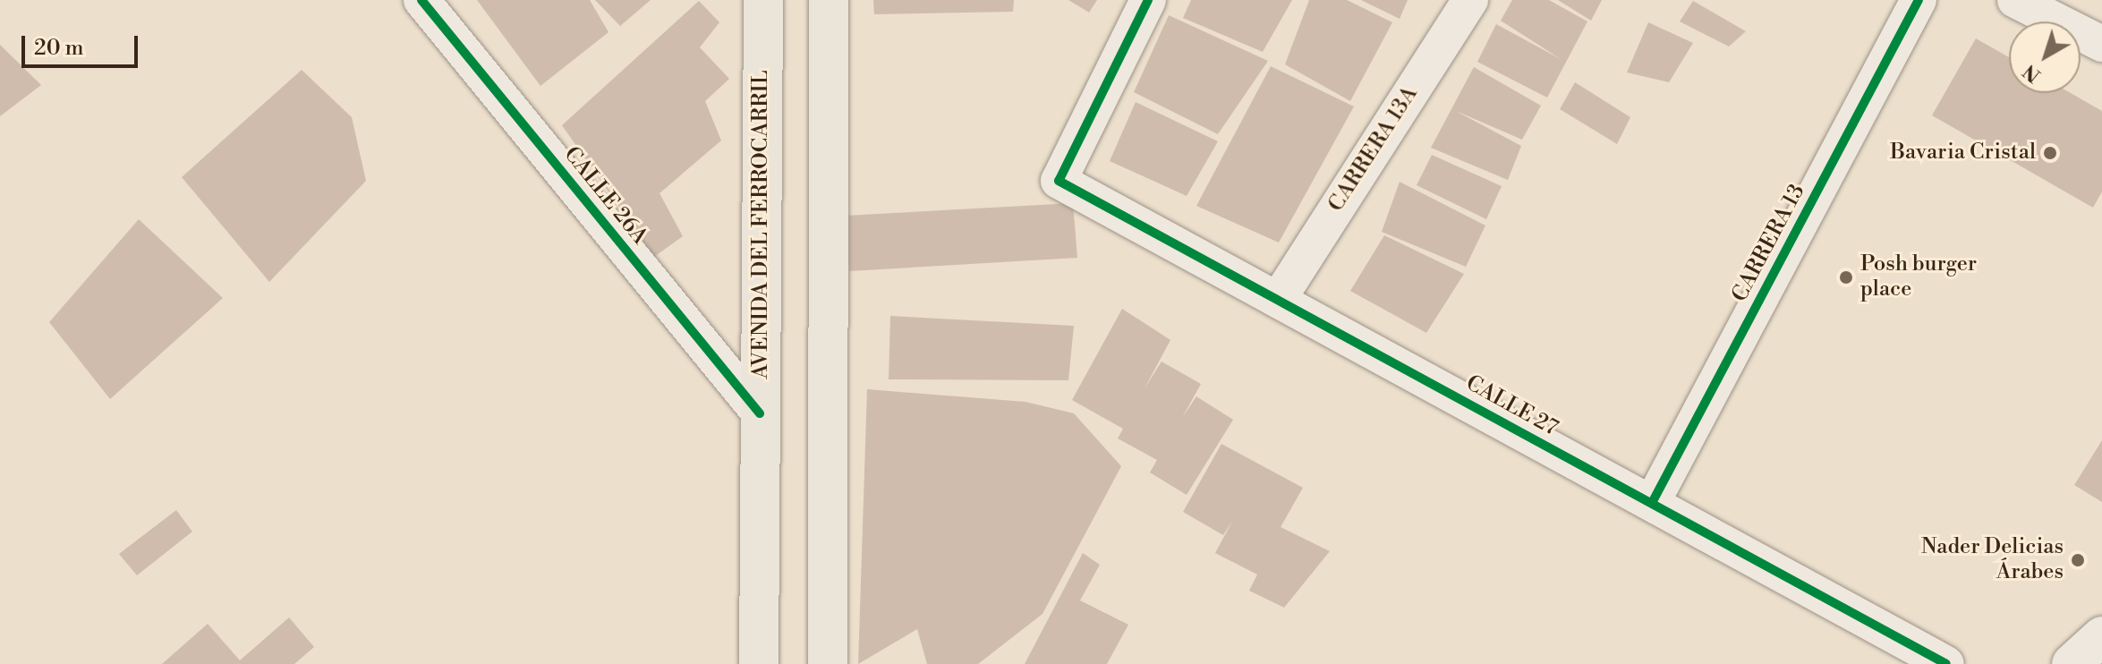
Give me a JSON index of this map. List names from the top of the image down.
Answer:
{
  "streets": {
    "main road": ["AVENIDA DEL FERROCARRIL"],
    "street": [
      "CARRERA 13A",
      "CALLE 26A",
      "CARRERA 13",
      "CALLE 27"
    ]
  },
  "crossings": [
    ["CARRERA 13A", "CALLE 27"],
    ["CALLE 26A", "AVENIDA DEL FERROCARRIL"],
    ["CARRERA 13", "CALLE 27"]
  ],
  "places": ["Bavaria Cristal", "Posh burger place", "Nader Delicias Árabes"],
  "scale_bar": "20 m",
  "north": "bottom left"
}
